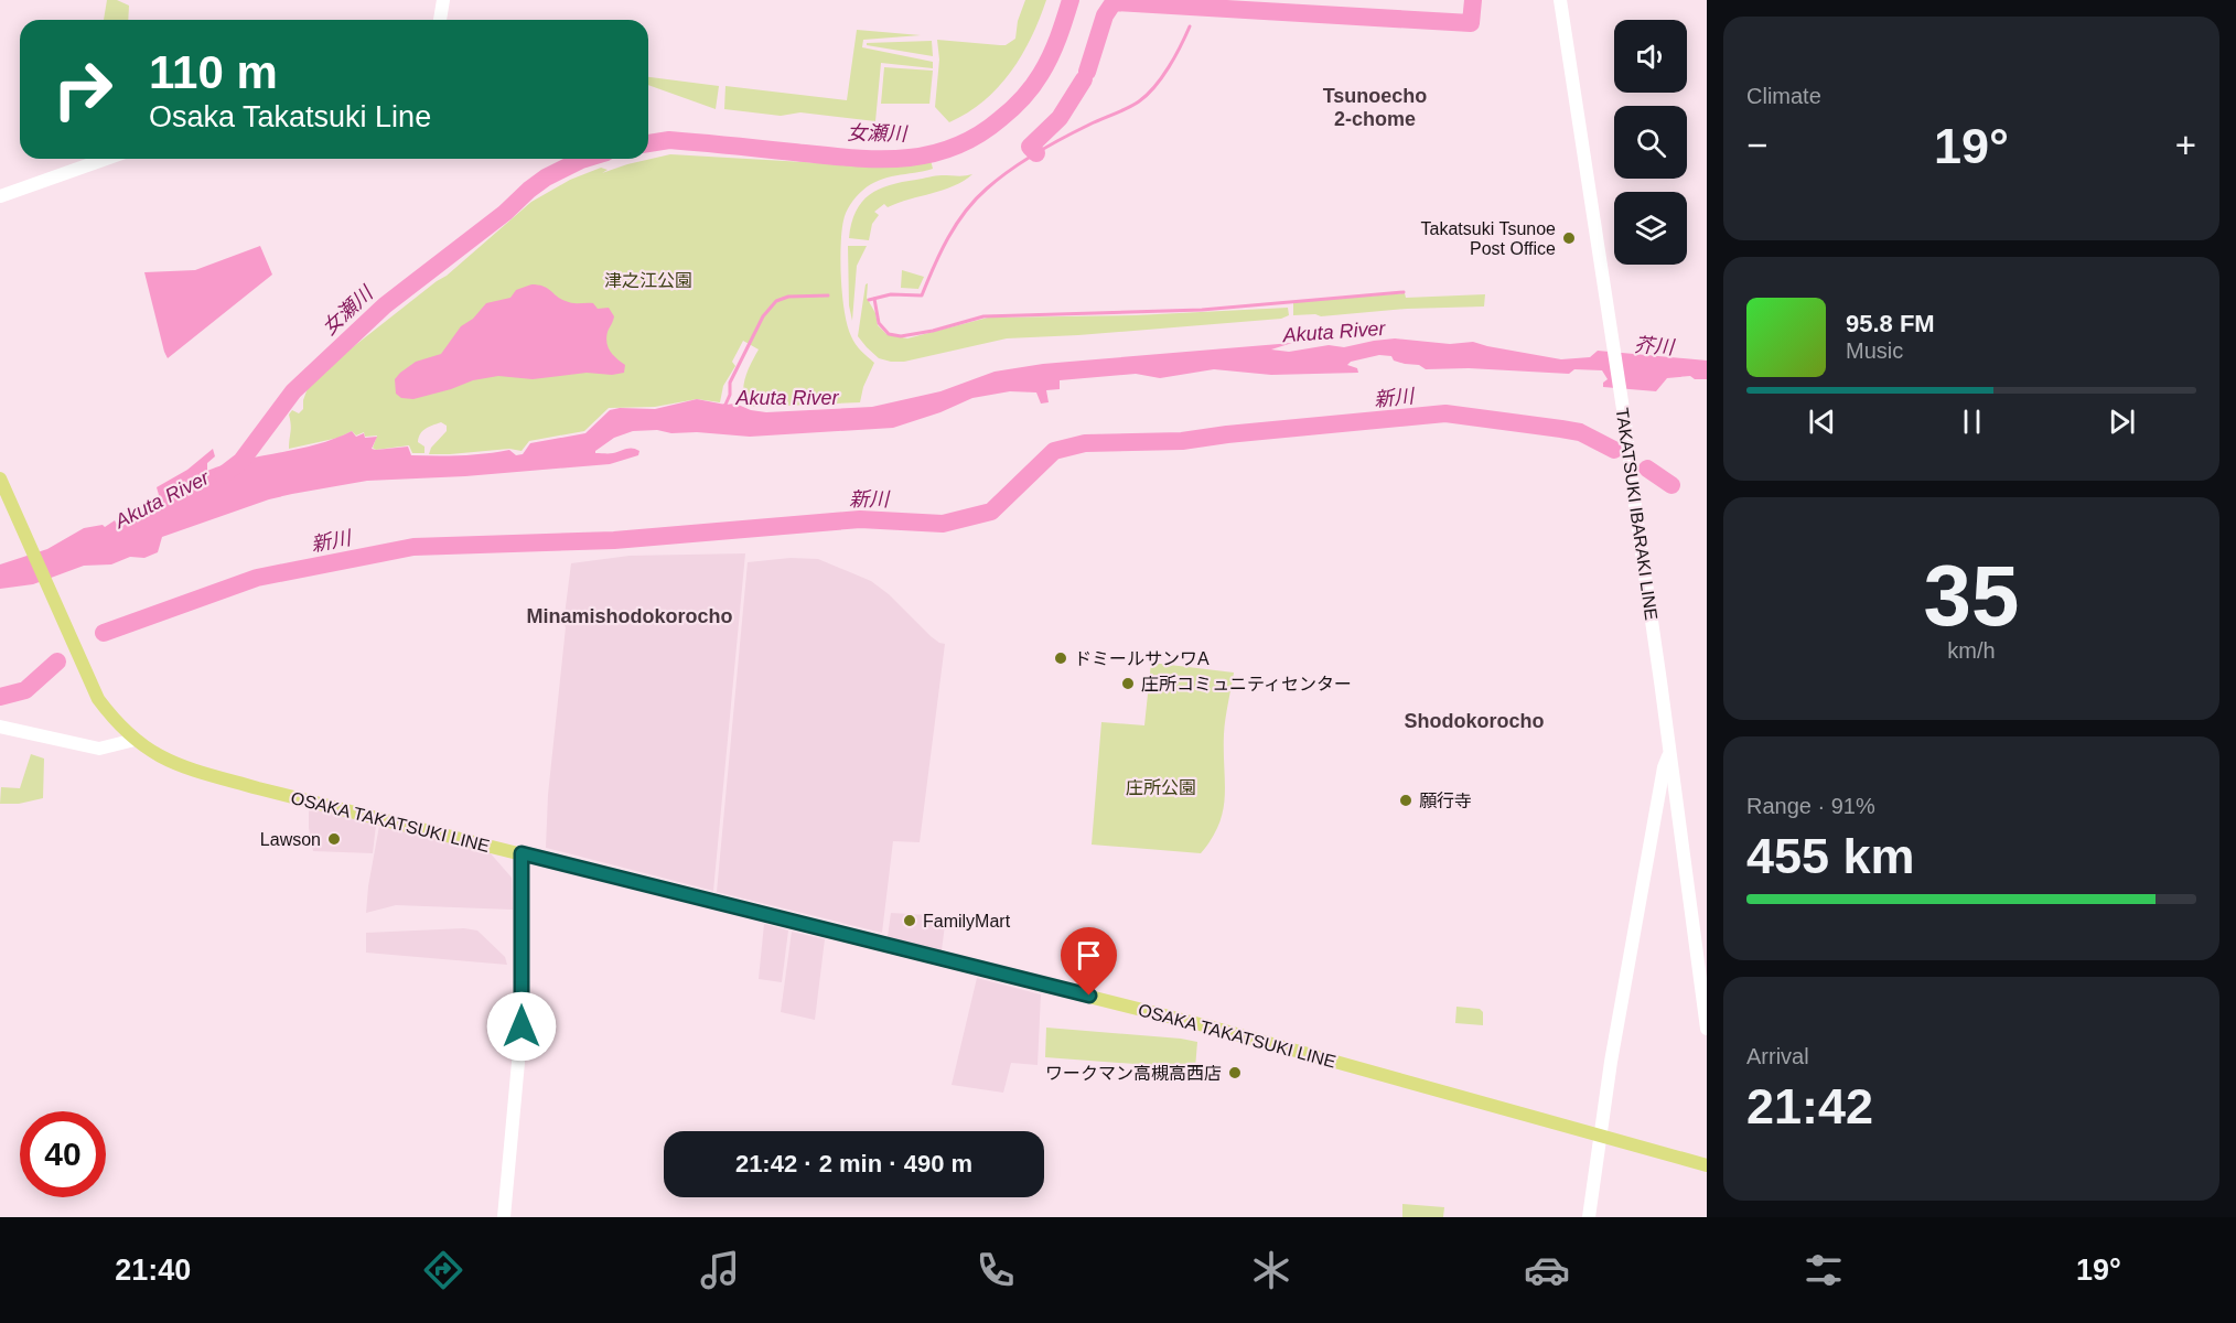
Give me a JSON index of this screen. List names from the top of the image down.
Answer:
{
  "streets": {
    "main road": ["OSAKA TAKATSUKI LINE"],
    "street": ["TAKATSUKI IBARAKI LINE"]
  },
  "districts": ["Tsunoecho 2-chome", "Minamishodokorocho", "Shodokorocho"],
  "water": [
    "女瀬川",
    "Akuta River",
    "芥川",
    "新川"
  ],
  "parks": ["津之江公園", "庄所公園"],
  "places": [
    "Takatsuki Tsunoe Post Office",
    "ドミールサンワA",
    "庄所コミュニティセンター",
    "願行寺",
    "Lawson",
    "FamilyMart",
    "ワークマン高槻高西店"
  ],
  "page": {
    "tile": [
      "Climate",
      ["35", "km/h"],
      ["Range · 91%", "455 km"],
      ["Arrival", "21:42"]
    ],
    "turn": ["110 m", "Osaka Takatsuki Line"],
    "heat": ["−", "19°", "+"],
    "song": ["95.8 FM", "Music"],
    "limit": "40",
    "trip": "21:42 · 2 min · 490 m",
    "tabs": ["21:40", "19°"]
  }
}
